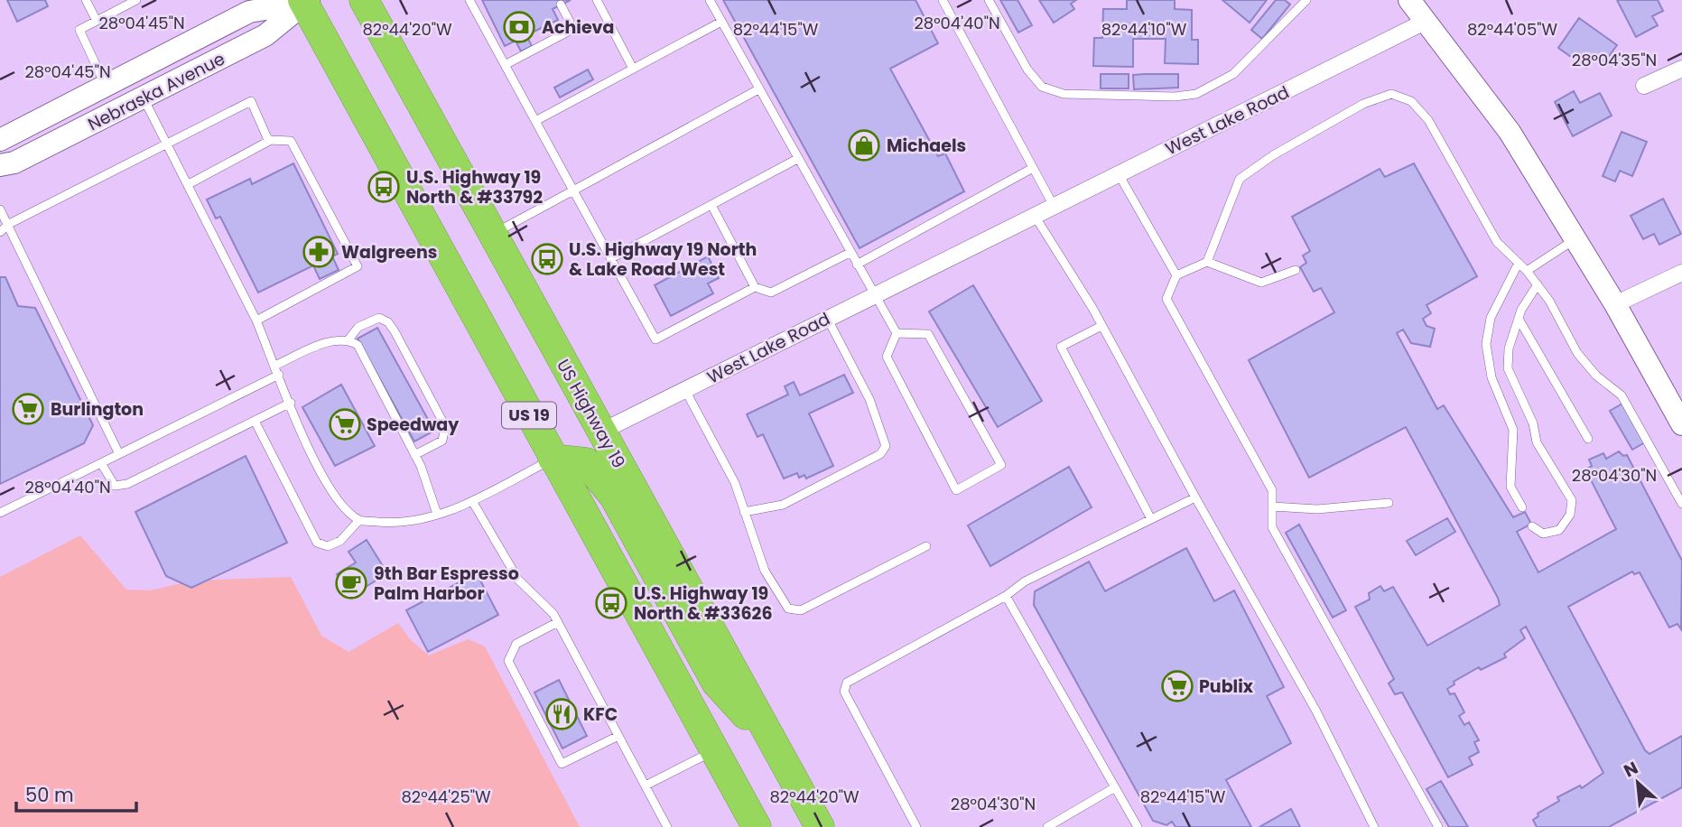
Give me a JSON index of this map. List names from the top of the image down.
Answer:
{
  "streets": {
    "highway": ["US Highway 19", "US 19"],
    "main road": ["Nebraska Avenue"],
    "street": ["West Lake Road"]
  },
  "crossings": [
    ["Nebraska Avenue", "US 19"],
    ["West Lake Road", "US Highway 19"]
  ],
  "places": {
    "bank": ["Achieva"],
    "shop": ["Michaels"],
    "bus stop": ["U.S. Highway 19 North & #33792", "U.S. Highway 19 North & Lake Road West", "U.S. Highway 19 North & #33626"],
    "pharmacy": ["Walgreens"],
    "supermarket": ["Burlington", "Speedway", "Publix"],
    "cafe": ["9th Bar Espresso Palm Harbor"],
    "restaurant": ["KFC"]
  },
  "scale_bar": "50 m",
  "north": "top left",
  "coordinates": [
    "28°04'45\"N",
    "28°04'40\"N",
    "82°44'20\"W",
    "82°44'15\"W",
    "82°44'10\"W",
    "82°44'05\"W",
    "28°04'35\"N",
    "28°04'30\"N",
    "82°44'25\"W"
  ]
}
